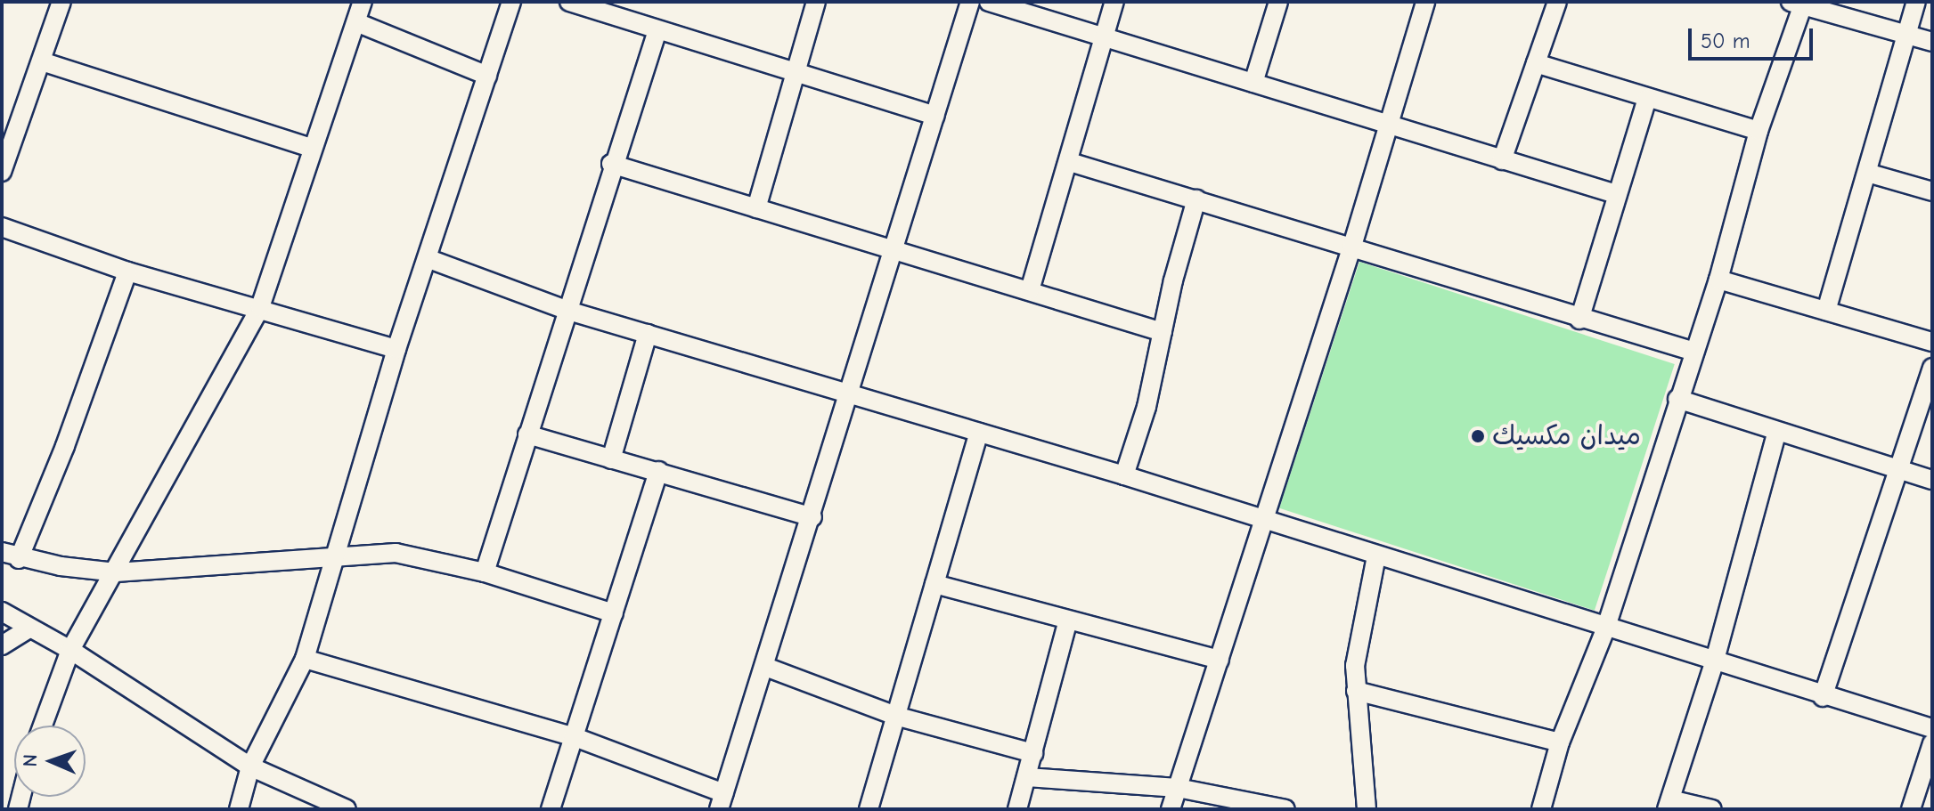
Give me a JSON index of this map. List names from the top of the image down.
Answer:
{
  "places": ["ميدان مكسيك"],
  "scale_bar": "50 m",
  "north": "left"
}
